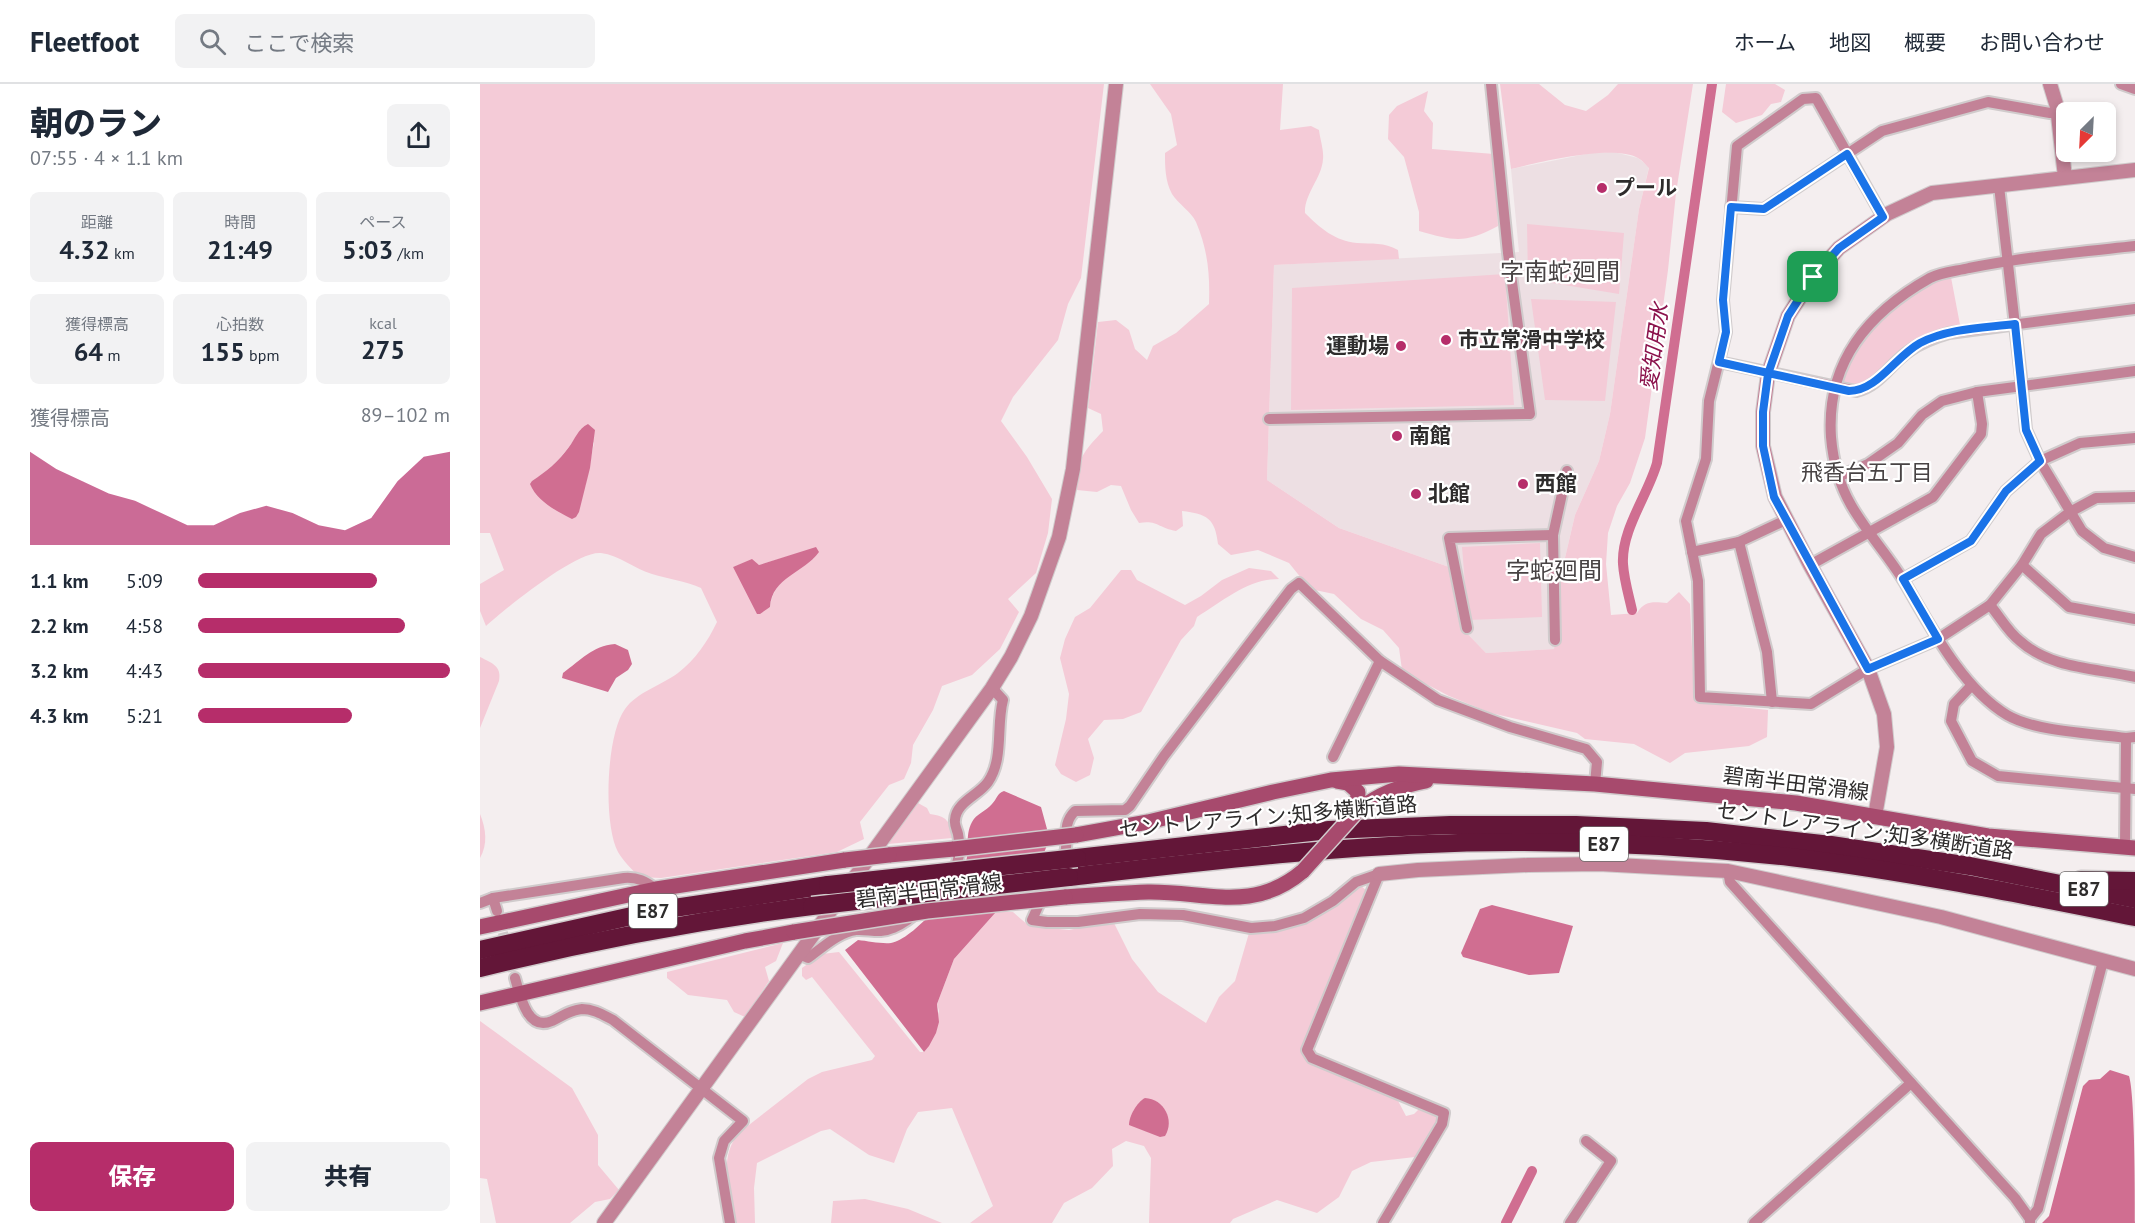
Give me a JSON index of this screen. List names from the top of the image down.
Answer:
{
  "streets": {
    "highway": ["セントレアライン;知多横断道路", "E87"],
    "main road": ["碧南半田常滑線"]
  },
  "districts": ["字南蛇廻間", "飛香台五丁目", "字蛇廻間"],
  "water": ["愛知用水"],
  "places": [
    "プール",
    "市立常滑中学校",
    "運動場",
    "南館",
    "西館",
    "北館"
  ],
  "north": "bottom left",
  "page": {
    "header": "Fleetfoot",
    "search": "ここで検索",
    "nav": [
      "ホーム",
      "地図",
      "概要",
      "お問い合わせ"
    ],
    "heading": ["朝のラン", "07:55 · 4 × 1.1 km"],
    "stats": [
      ["距離", "4.32 km"],
      ["時間", "21:49"],
      ["ペース", "5:03 /km"],
      ["獲得標高", "64 m"],
      ["心拍数", "155 bpm"],
      ["kcal", "275"]
    ],
    "chart": ["獲得標高", "89–102 m"],
    "list": [
      {
        "name": "1.1 km",
        "note": "5:09"
      },
      {
        "name": "2.2 km",
        "note": "4:58"
      },
      {
        "name": "3.2 km",
        "note": "4:43"
      },
      {
        "name": "4.3 km",
        "note": "5:21"
      }
    ],
    "buttons": ["保存", "共有"]
  }
}
